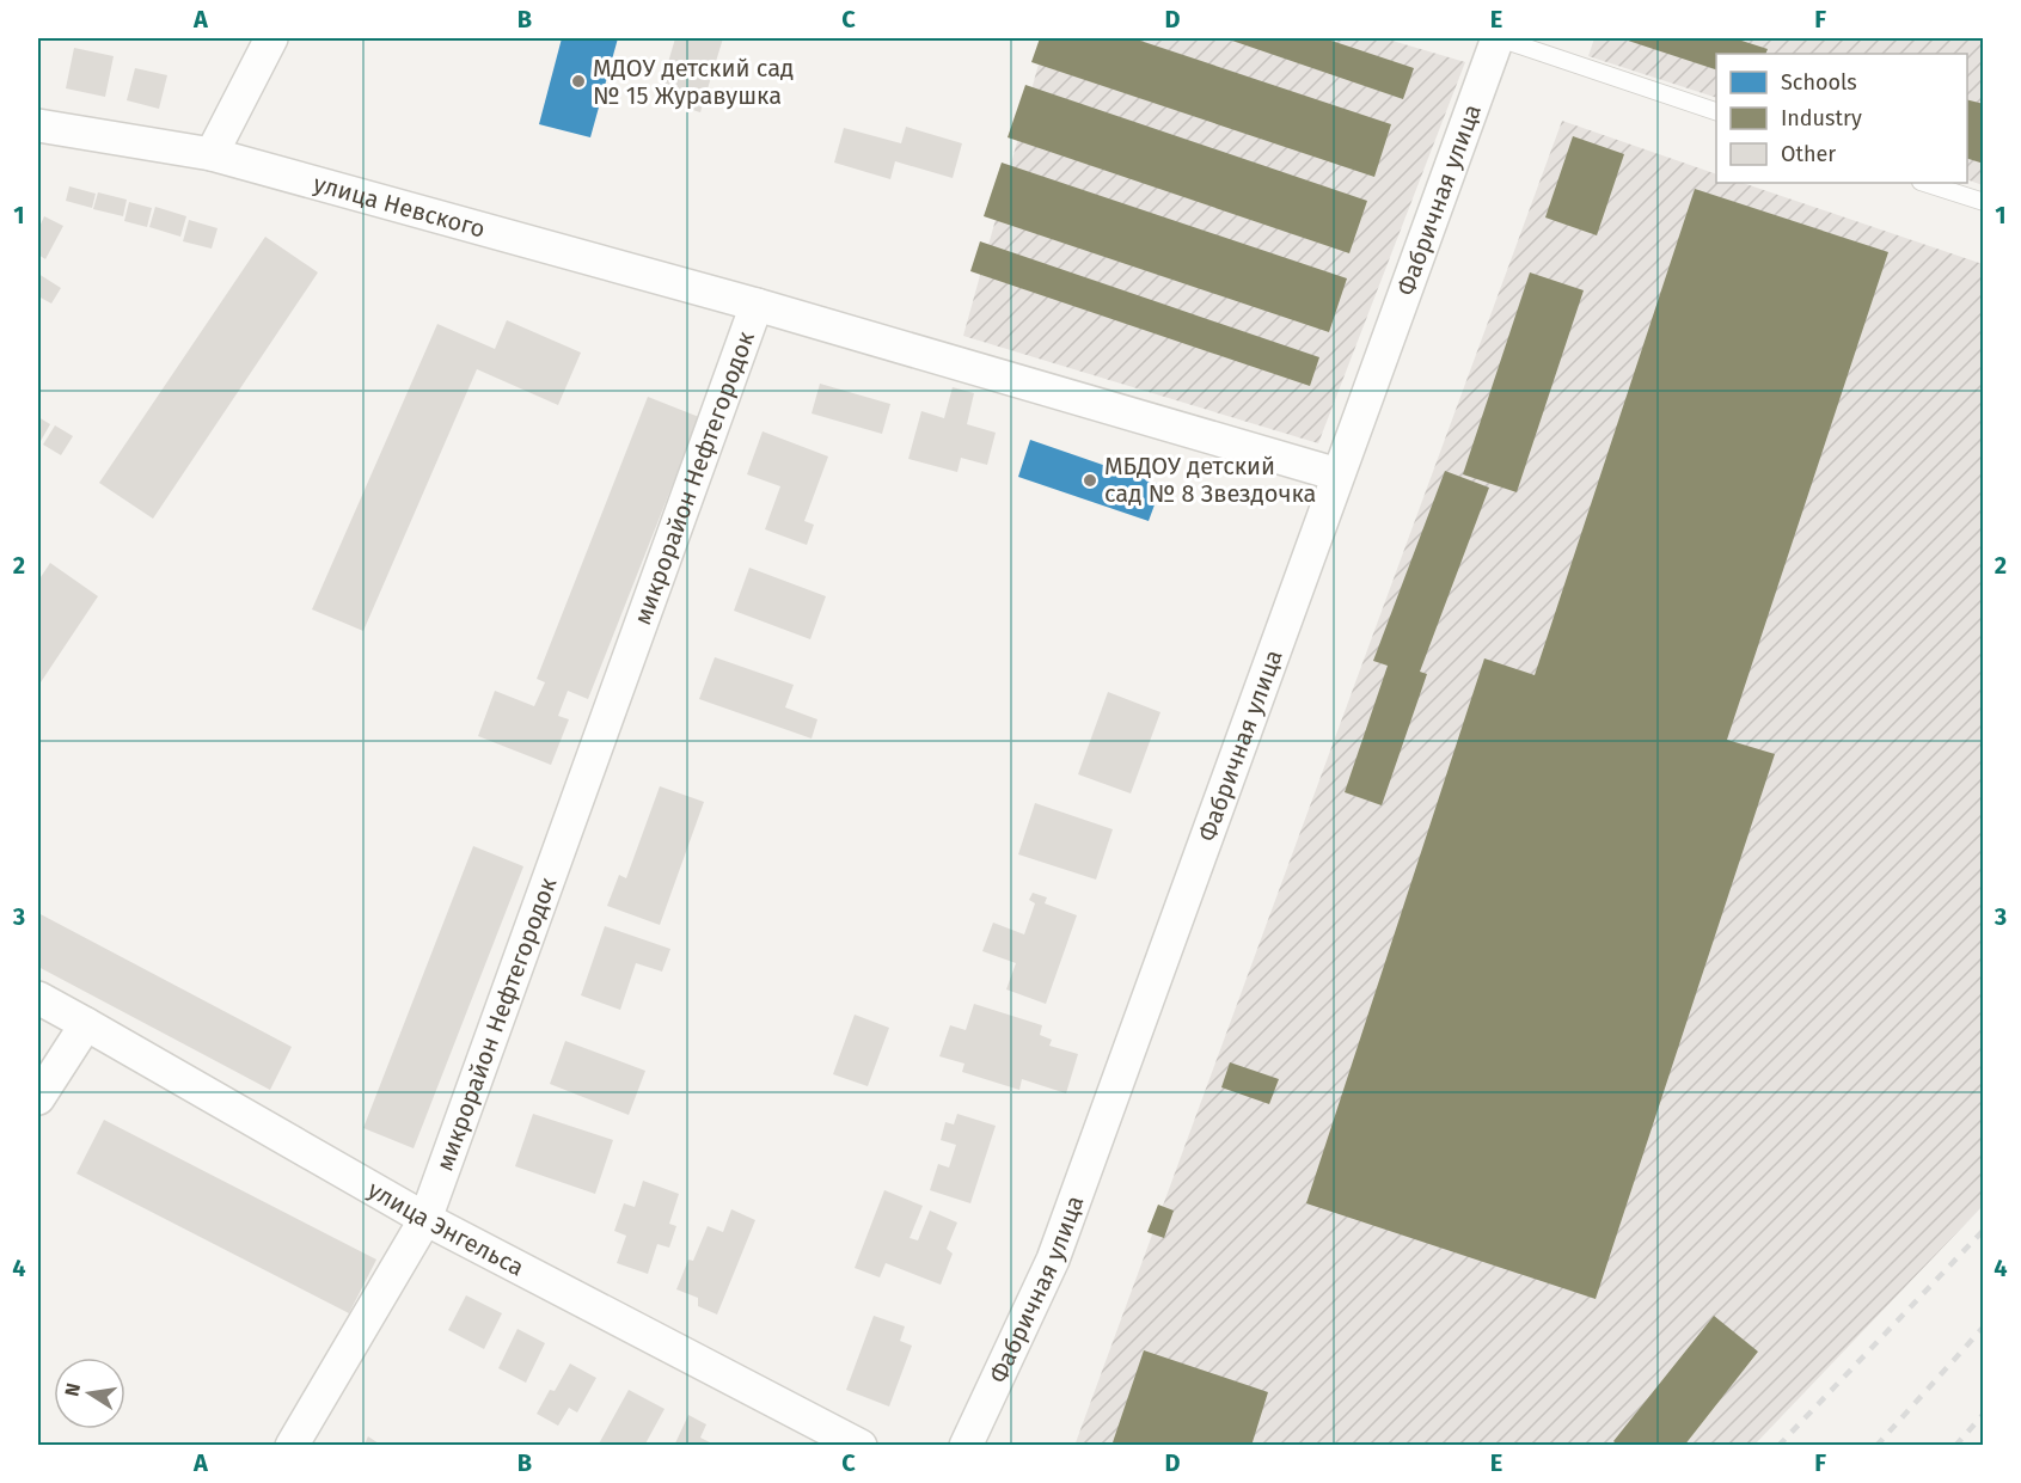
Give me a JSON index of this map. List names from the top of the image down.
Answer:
{
  "streets": {
    "street": [
      "Фабричная улица",
      "улица Невского",
      "микрорайон Нефтегородок",
      "улица Энгельса"
    ]
  },
  "crossings": [
    ["Фабричная улица", "микрорайон Нефтегородок"],
    ["улица Невского", "микрорайон Нефтегородок"],
    ["микрорайон Нефтегородок", "улица Энгельса"]
  ],
  "places": ["МДОУ детский сад № 15 Журавушка", "МБДОУ детский сад № 8 Звездочка"],
  "legend": ["Schools", "Industry", "Other"],
  "north": "left",
  "grid": {
    "columns": [
      "A",
      "B",
      "C",
      "D",
      "E",
      "F"
    ],
    "rows": [
      "1",
      "2",
      "3",
      "4"
    ]
  }
}
